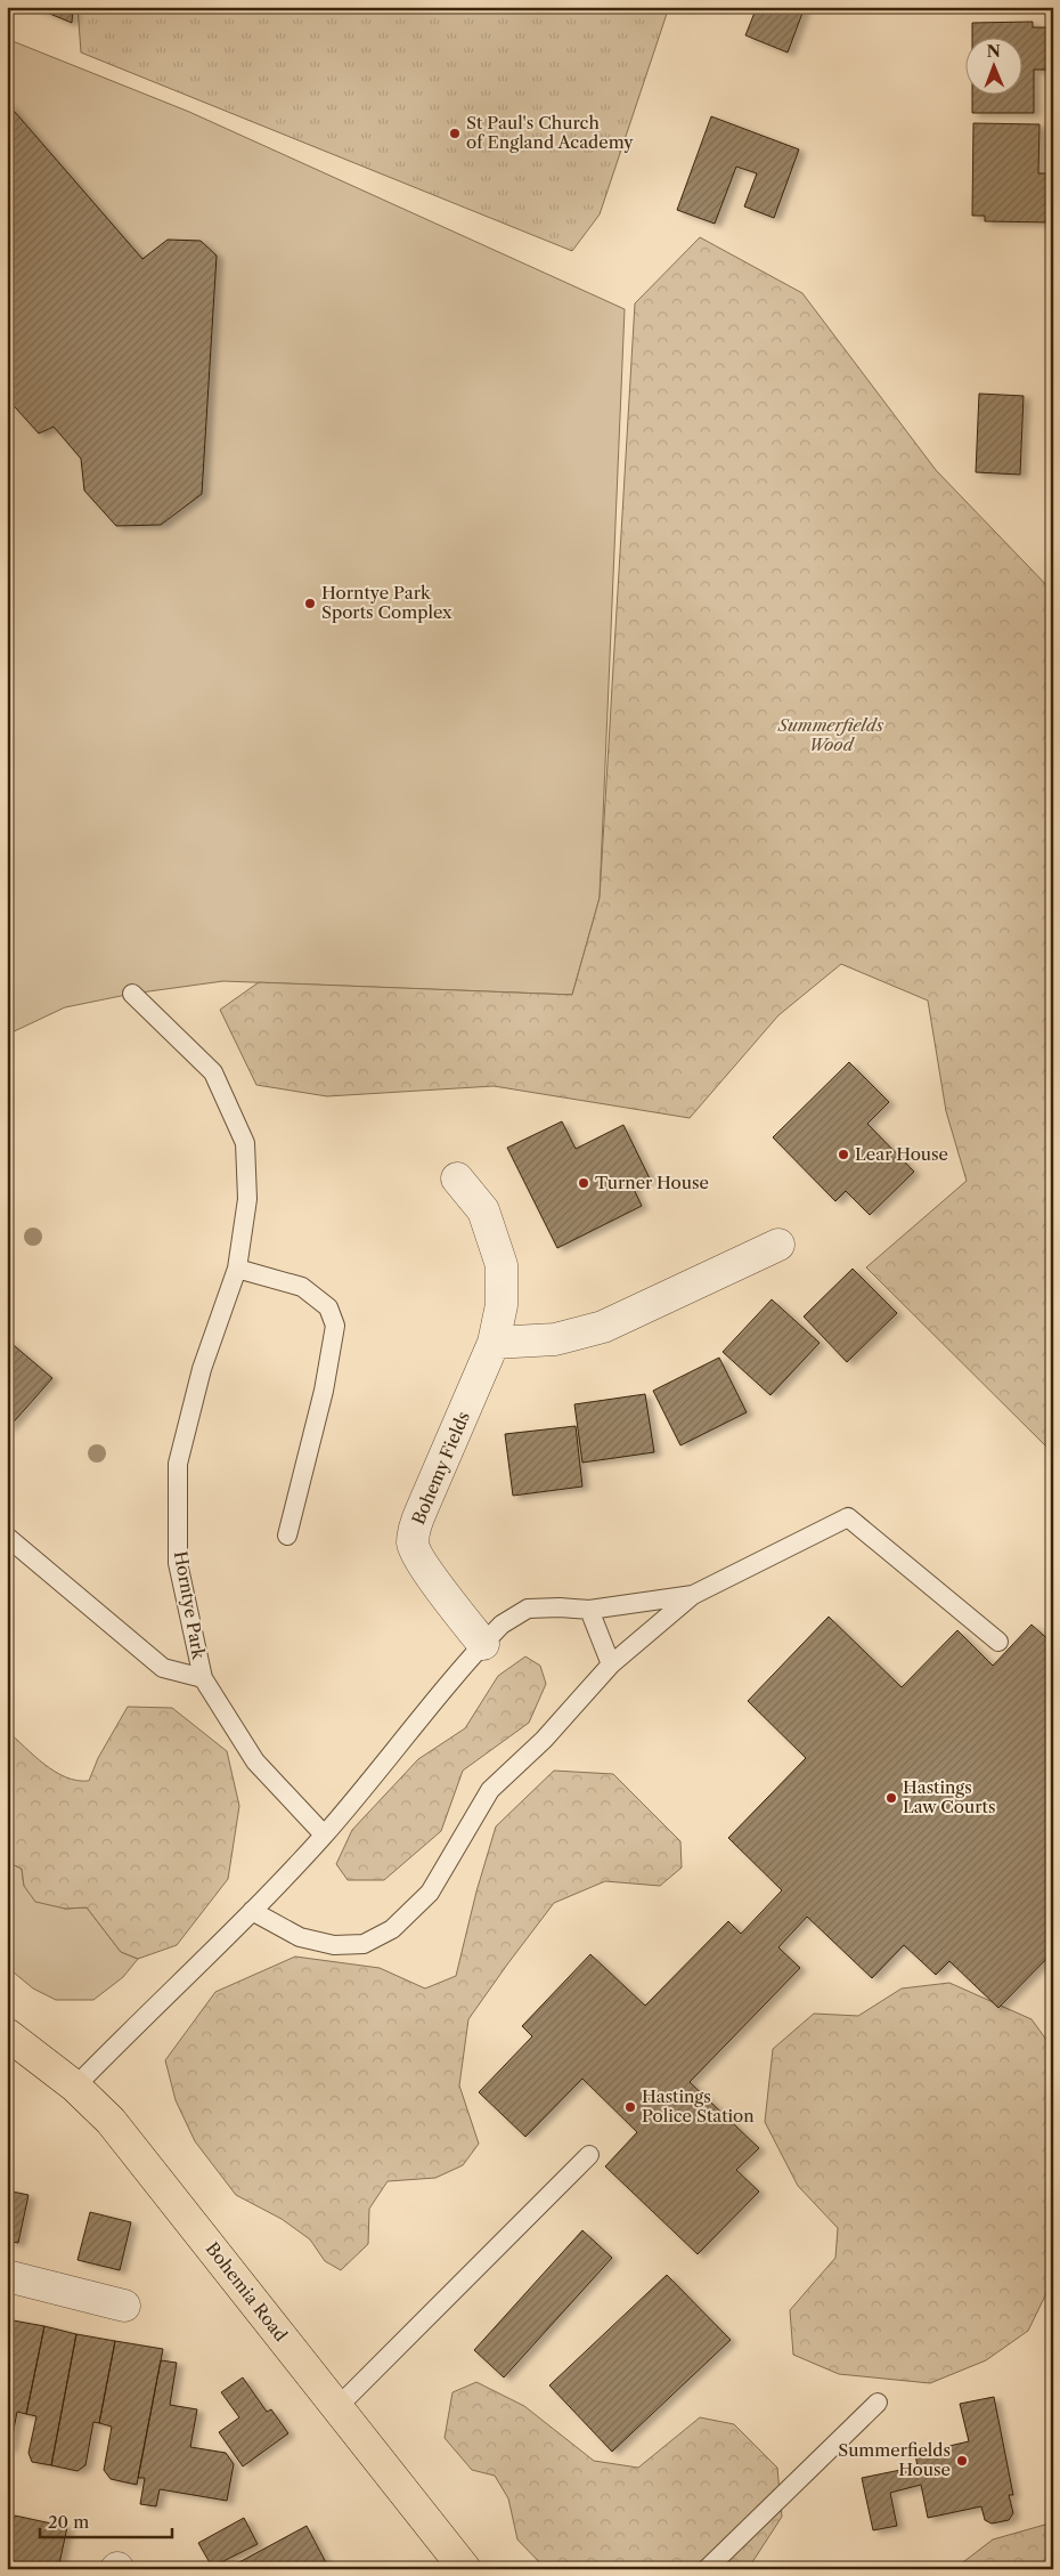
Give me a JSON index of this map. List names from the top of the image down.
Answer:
{
  "streets": {
    "highway": ["Bohemia Road"],
    "street": ["Bohemy Fields"],
    "lane": ["Horntye Park"]
  },
  "parks": ["Summerfields Wood"],
  "places": [
    "St Paul's Church of England Academy",
    "Horntye Park Sports Complex",
    "Lear House",
    "Turner House",
    "Hastings Law Courts",
    "Hastings Police Station",
    "Summerfields House"
  ],
  "scale_bar": "20 m",
  "north": "top"
}
